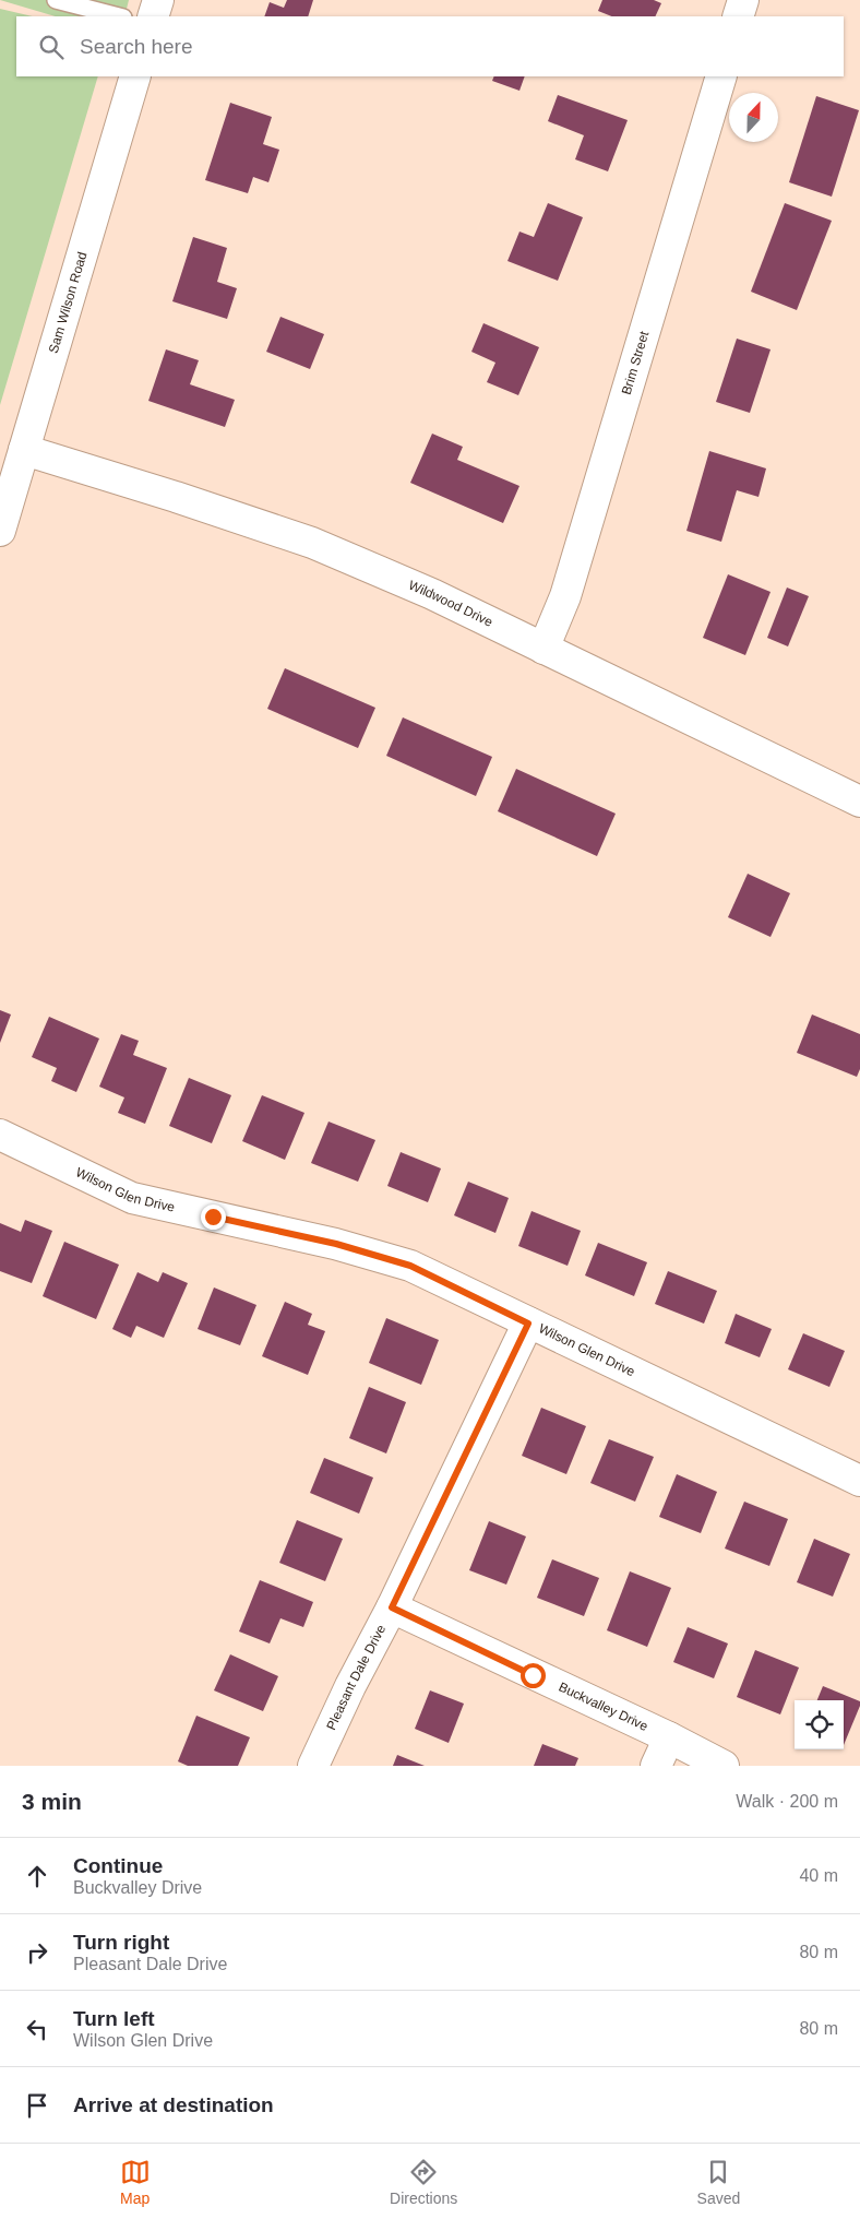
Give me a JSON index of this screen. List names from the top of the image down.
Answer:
{
  "streets": {
    "street": [
      "Sam Wilson Road",
      "Brim Street",
      "Wildwood Drive",
      "Wilson Glen Drive",
      "Pleasant Dale Drive",
      "Buckvalley Drive"
    ]
  },
  "crossings": [
    ["Sam Wilson Road", "Wildwood Drive"],
    ["Brim Street", "Wildwood Drive"],
    ["Wilson Glen Drive", "Pleasant Dale Drive"],
    ["Pleasant Dale Drive", "Buckvalley Drive"]
  ],
  "north": "top",
  "page": {
    "search": "Search here",
    "heading": ["3 min", "Walk · 200 m"],
    "list": [
      ["Continue", "Buckvalley Drive", "40 m"],
      ["Turn right", "Pleasant Dale Drive", "80 m"],
      ["Turn left", "Wilson Glen Drive", "80 m"],
      "Arrive at destination"
    ],
    "nav": ["Map", "Directions", "Saved"]
  }
}
